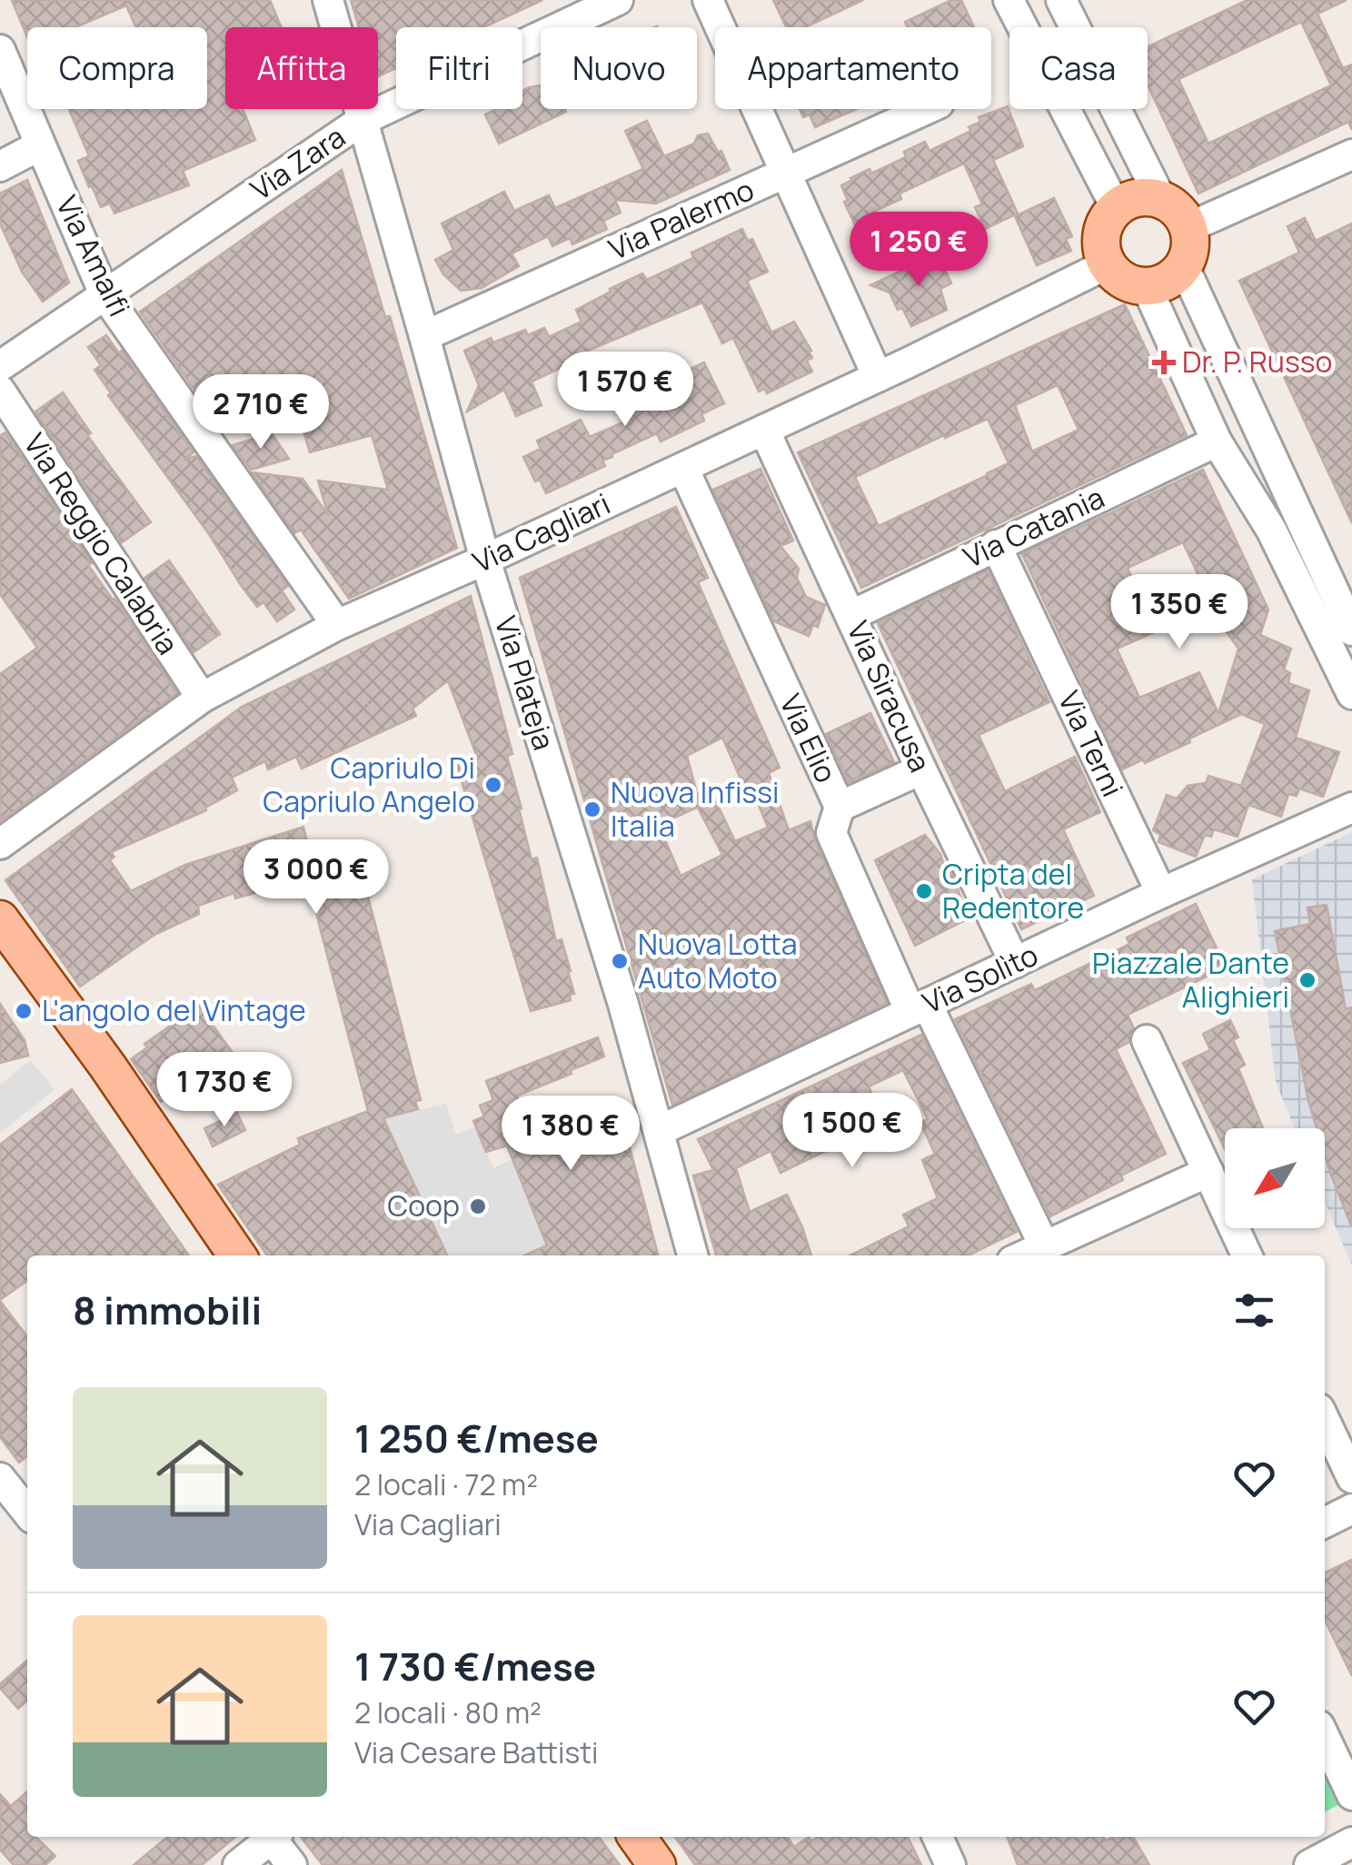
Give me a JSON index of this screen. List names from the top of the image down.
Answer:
{
  "streets": {
    "street": [
      "Via Zara",
      "Via Palermo",
      "Via Amalfi",
      "Via Catania",
      "Via Cagliari",
      "Via Reggio Calabria",
      "Via Plateja",
      "Via Siracusa",
      "Via Elio",
      "Via Terni",
      "Via Solìto"
    ]
  },
  "crossings": [
    ["Via Zara", "Via Amalfi"],
    ["Via Zara", "Via Plateja"],
    ["Via Palermo", "Via Plateja"],
    ["Via Amalfi", "Via Cagliari"],
    ["Via Catania", "Via Siracusa"],
    ["Via Catania", "Via Terni"],
    ["Via Cagliari", "Via Reggio Calabria"],
    ["Via Cagliari", "Via Plateja"],
    ["Via Cagliari", "Via Siracusa"],
    ["Via Cagliari", "Via Elio"],
    ["Via Plateja", "Via Solìto"],
    ["Via Siracusa", "Via Solìto"],
    ["Via Elio", "Via Solìto"],
    ["Via Terni", "Via Solìto"]
  ],
  "places": {
    "health": ["Dr. P. Russo"],
    "other": [
      "Capriulo Di Capriulo Angelo",
      "Nuova Infissi Italia",
      "Cripta del Redentore",
      "Nuova Lotta Auto Moto",
      "Piazzale Dante Alighieri",
      "L'angolo del Vintage",
      "Coop"
    ]
  },
  "north": "bottom left",
  "page": {
    "chip": [
      "Compra",
      "Affitta",
      "Filtri",
      "Nuovo",
      "Appartamento",
      "Casa"
    ],
    "price": [
      "1 250 €",
      "1 570 €",
      "2 710 €",
      "1 350 €",
      "3 000 €",
      "1 730 €",
      "1 500 €",
      "1 380 €"
    ],
    "heading": "8 immobili",
    "list": [
      {
        "name": "1 250 €/mese",
        "note": "2 locali · 72 m² · Via Cagliari"
      },
      {
        "name": "1 730 €/mese",
        "note": "2 locali · 80 m² · Via Cesare Battisti"
      }
    ]
  }
}
